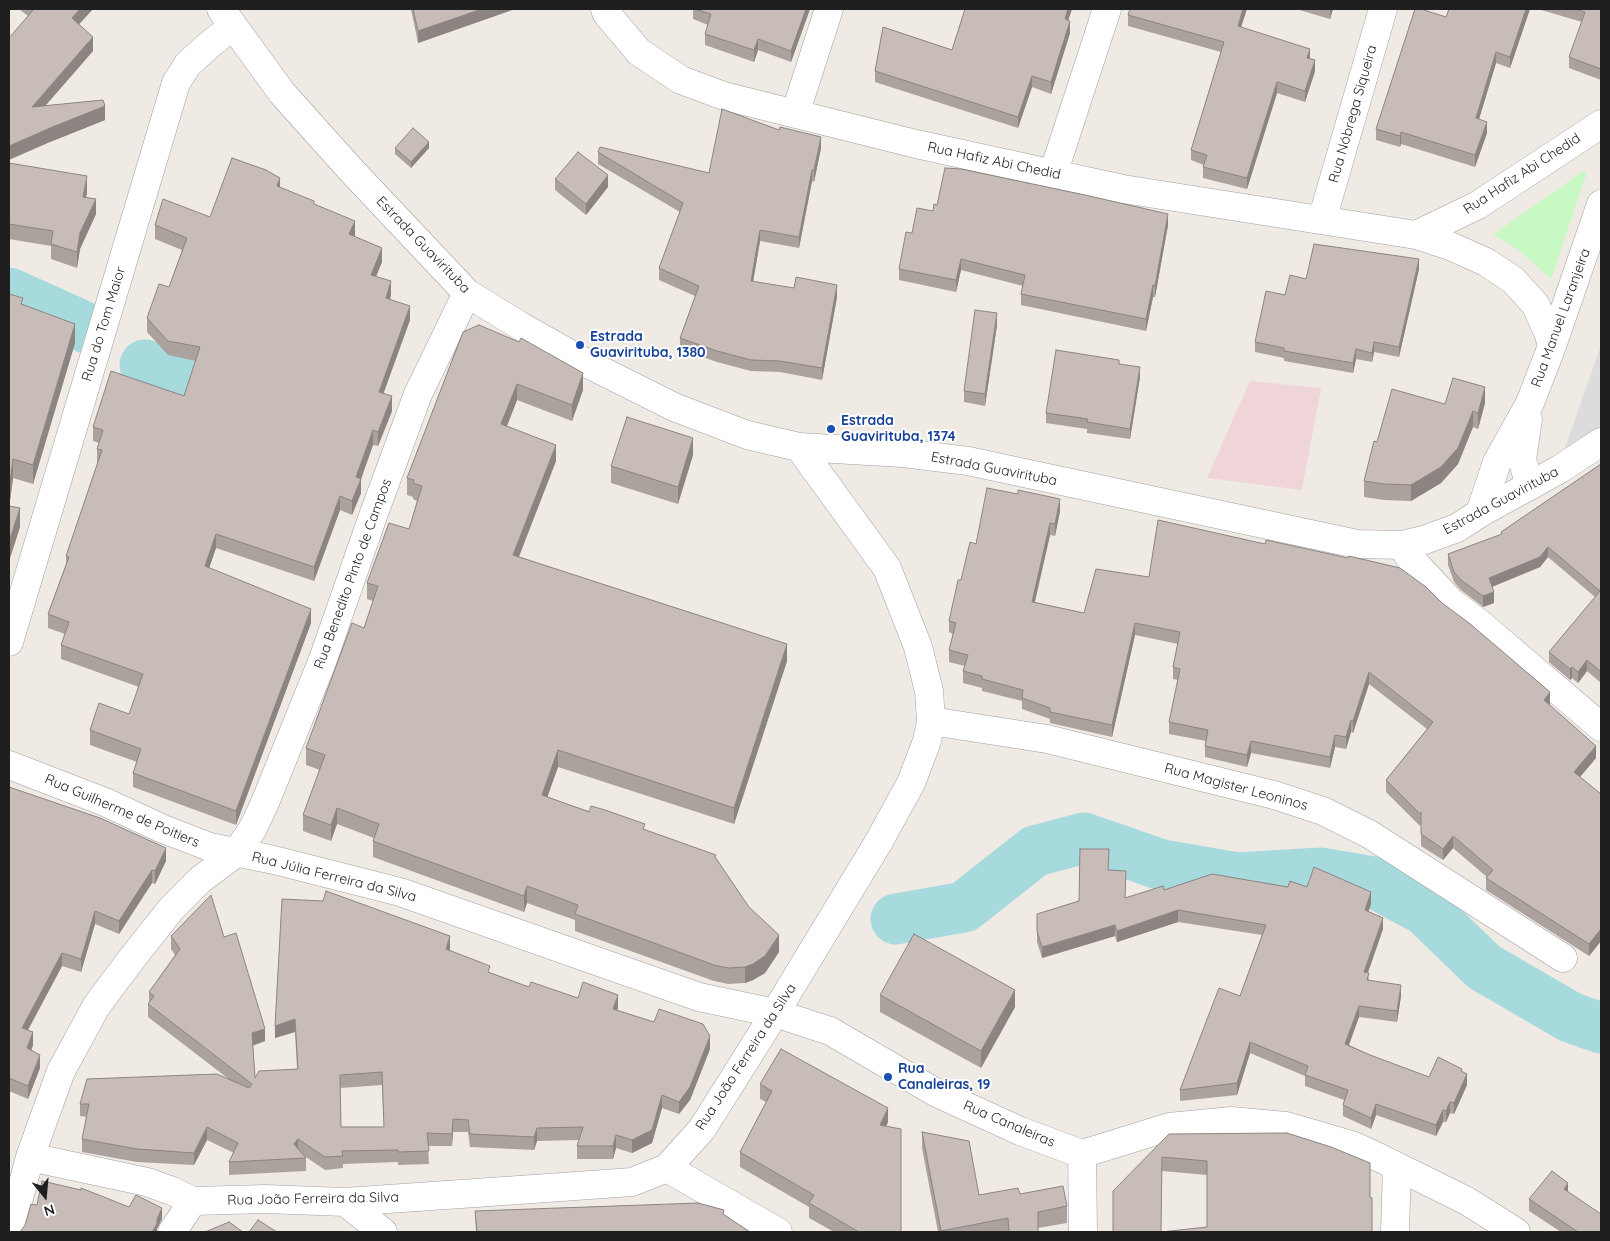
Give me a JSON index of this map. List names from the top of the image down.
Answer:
{
  "streets": {
    "street": [
      "Rua Nóbrega Siqueira",
      "Rua Hafiz Abi Chedid",
      "Estrada Guavirituba",
      "Rua Manuel Laranjeira",
      "Rua do Tom Maior",
      "Rua Benedito Pinto de Campos",
      "Rua Magister Leoninos",
      "Rua Guilherme de Poitiers",
      "Rua Júlia Ferreira da Silva",
      "Rua João Ferreira da Silva",
      "Rua Canaleiras"
    ]
  },
  "crossings": [
    ["Rua Nóbrega Siqueira", "Rua Hafiz Abi Chedid"],
    ["Rua Hafiz Abi Chedid", "Rua Manuel Laranjeira"],
    ["Estrada Guavirituba", "Rua Manuel Laranjeira"],
    ["Estrada Guavirituba", "Rua do Tom Maior"],
    ["Estrada Guavirituba", "Rua Benedito Pinto de Campos"],
    ["Estrada Guavirituba", "Rua João Ferreira da Silva"],
    ["Rua Benedito Pinto de Campos", "Rua Guilherme de Poitiers"],
    ["Rua Benedito Pinto de Campos", "Rua Júlia Ferreira da Silva"],
    ["Rua Magister Leoninos", "Rua João Ferreira da Silva"],
    ["Rua Guilherme de Poitiers", "Rua Júlia Ferreira da Silva"],
    ["Rua Júlia Ferreira da Silva", "Rua João Ferreira da Silva"],
    ["Rua Júlia Ferreira da Silva", "Rua Canaleiras"],
    ["Rua João Ferreira da Silva", "Rua Canaleiras"]
  ],
  "places": ["Estrada Guavirituba, 1380", "Estrada Guavirituba, 1374", "Rua Canaleiras, 19"],
  "north": "bottom"
}
